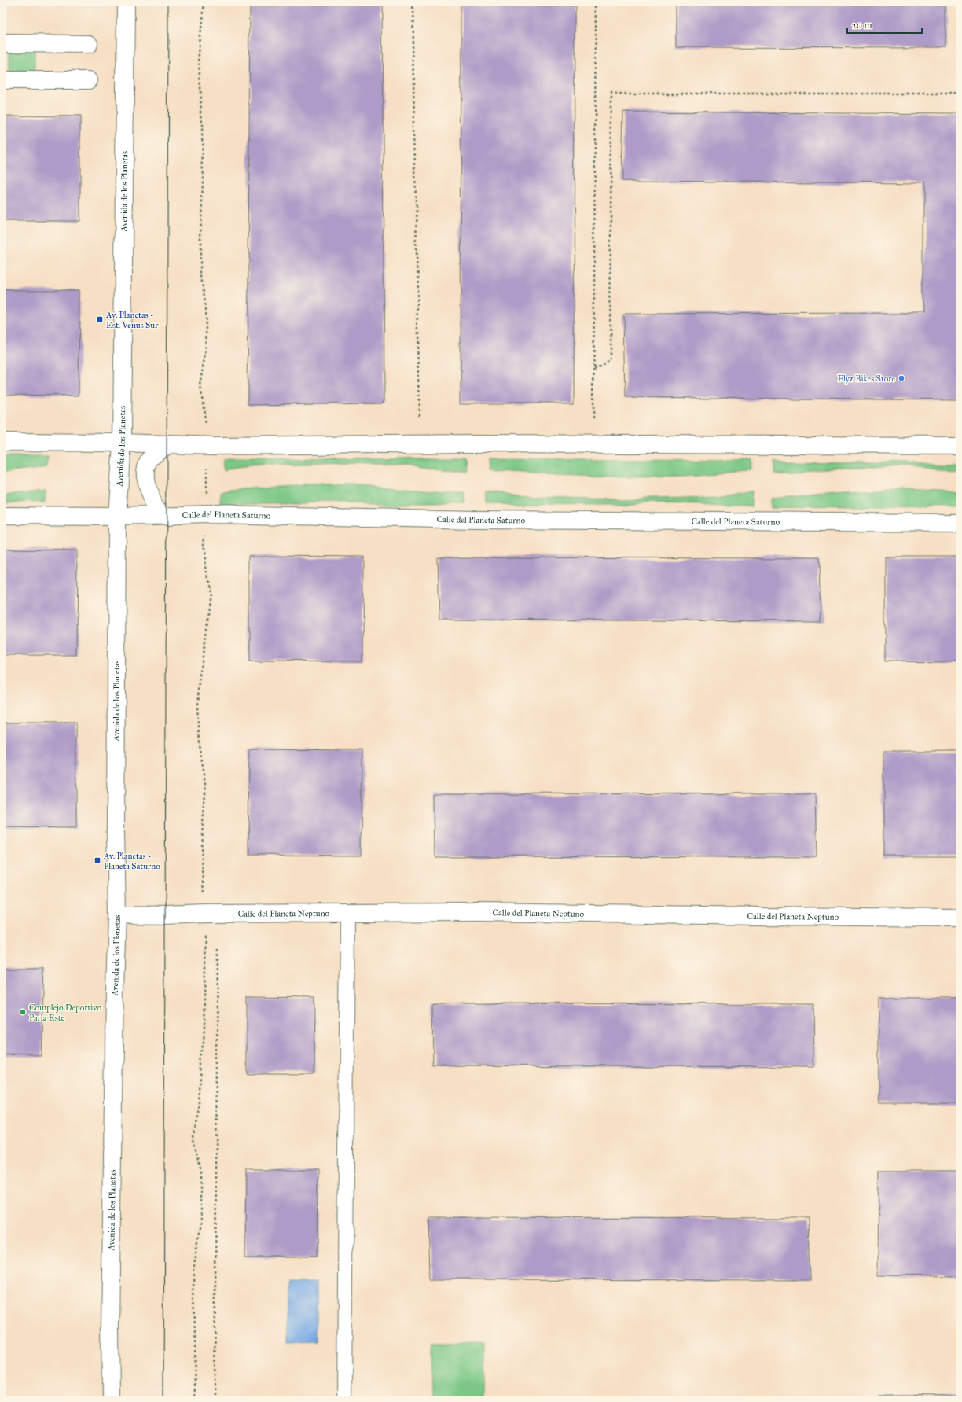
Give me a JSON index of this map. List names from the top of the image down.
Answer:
{
  "streets": {
    "street": ["Avenida de los Planetas", "Calle del Planeta Saturno", "Calle del Planeta Neptuno"]
  },
  "crossings": [
    ["Avenida de los Planetas", "Calle del Planeta Saturno"],
    ["Avenida de los Planetas", "Calle del Planeta Neptuno"]
  ],
  "places": {
    "transit": ["Av. Planetas - Est. Venus Sur", "Av. Planetas - Planeta Saturno"],
    "other": ["Flyz Bikes Store", "Complejo Deportivo Parla Este"]
  },
  "scale_bar": "20 m"
}
